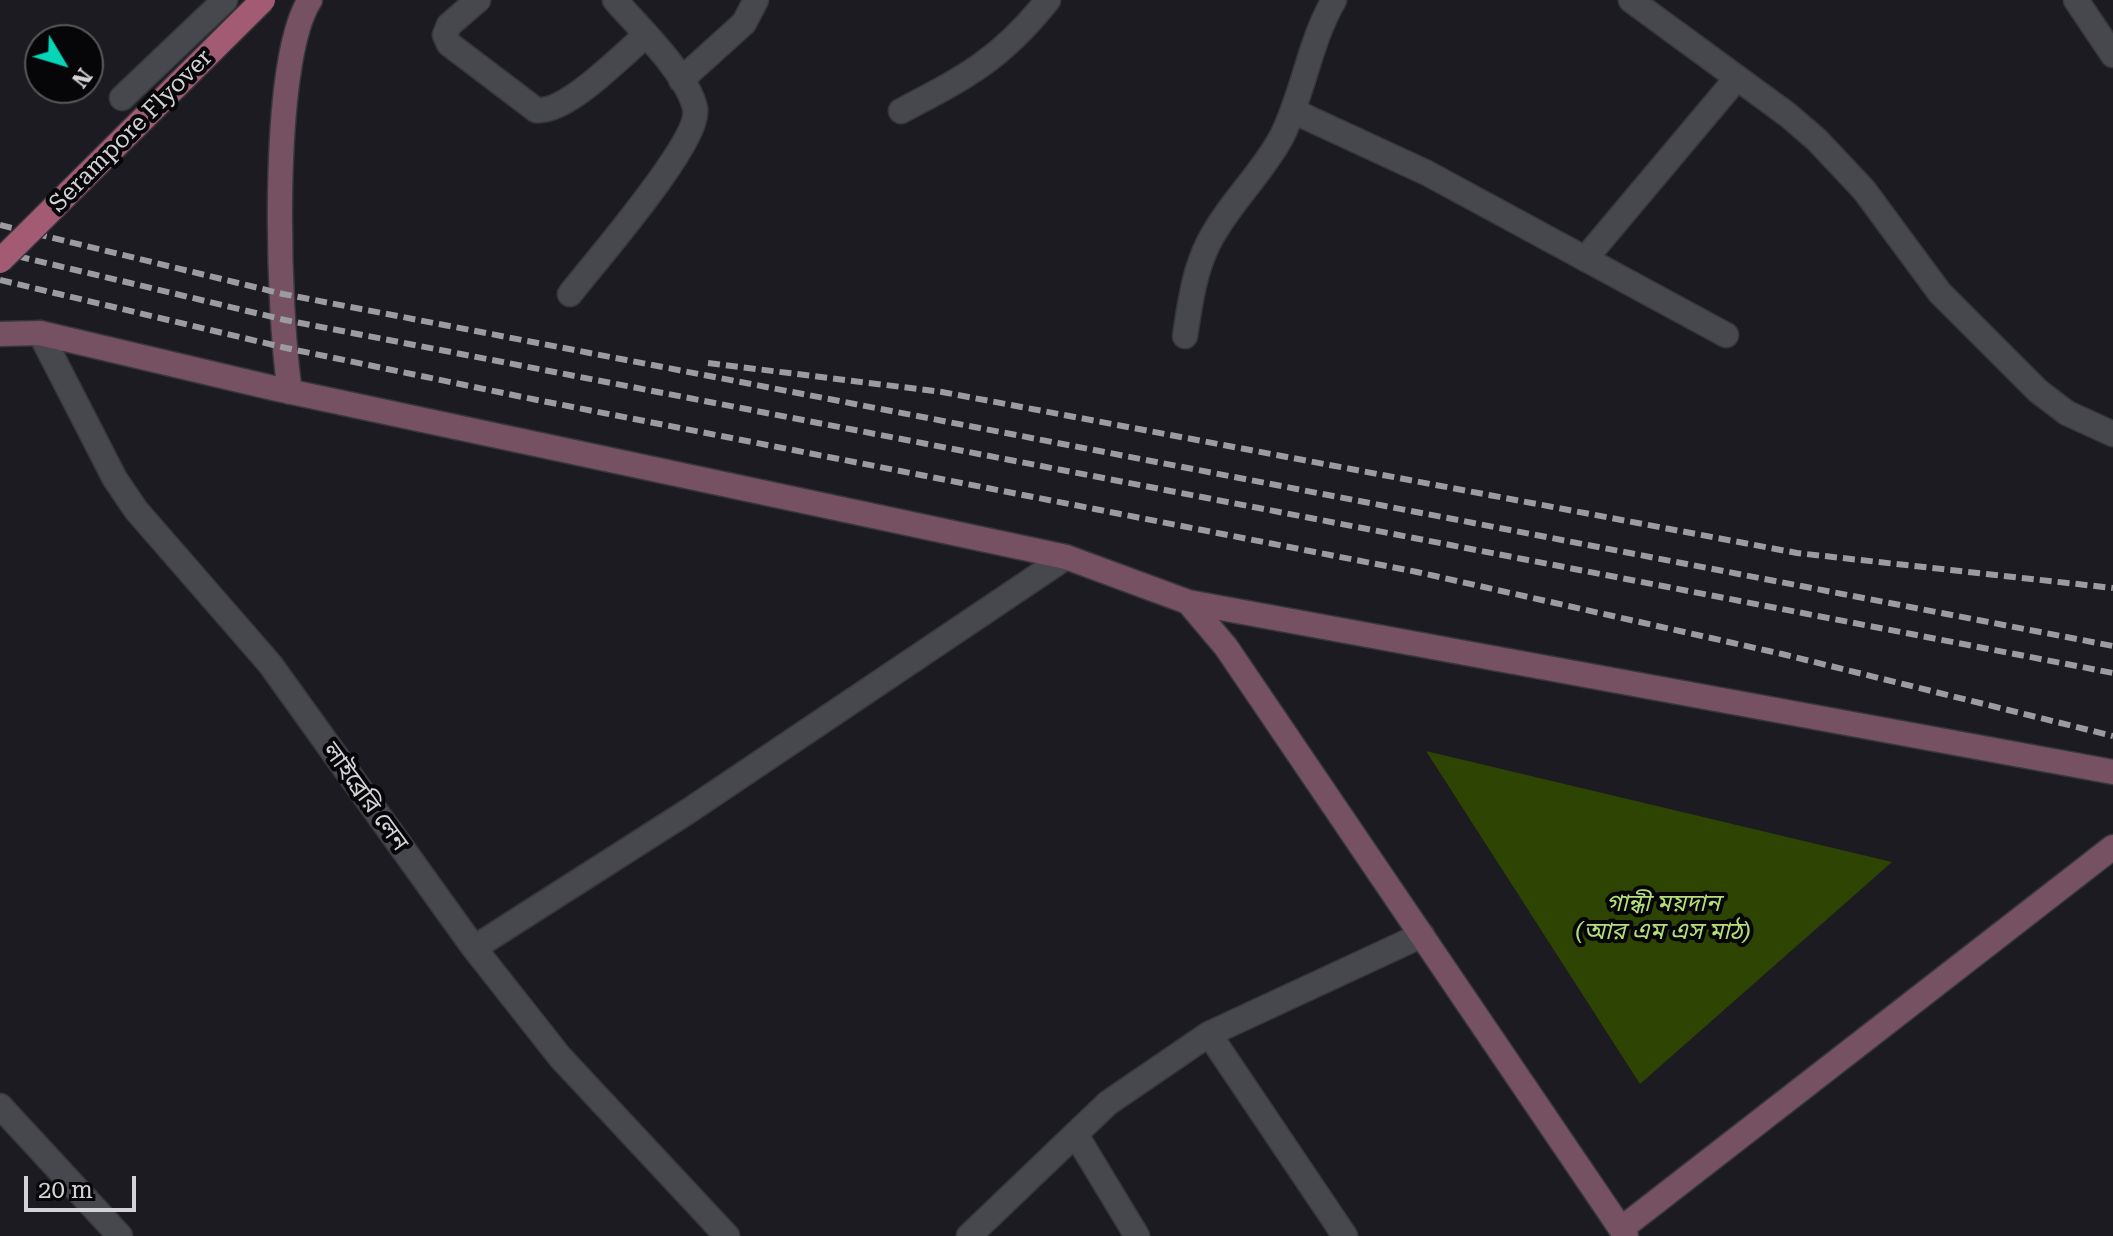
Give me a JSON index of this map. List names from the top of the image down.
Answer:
{
  "streets": {
    "main road": ["Serampore Flyover"],
    "street": ["লাইব্রেরি লেন"]
  },
  "parks": ["গান্ধী ময়দান (আর এম এস মাঠ)"],
  "scale_bar": "20 m",
  "north": "bottom right"
}
